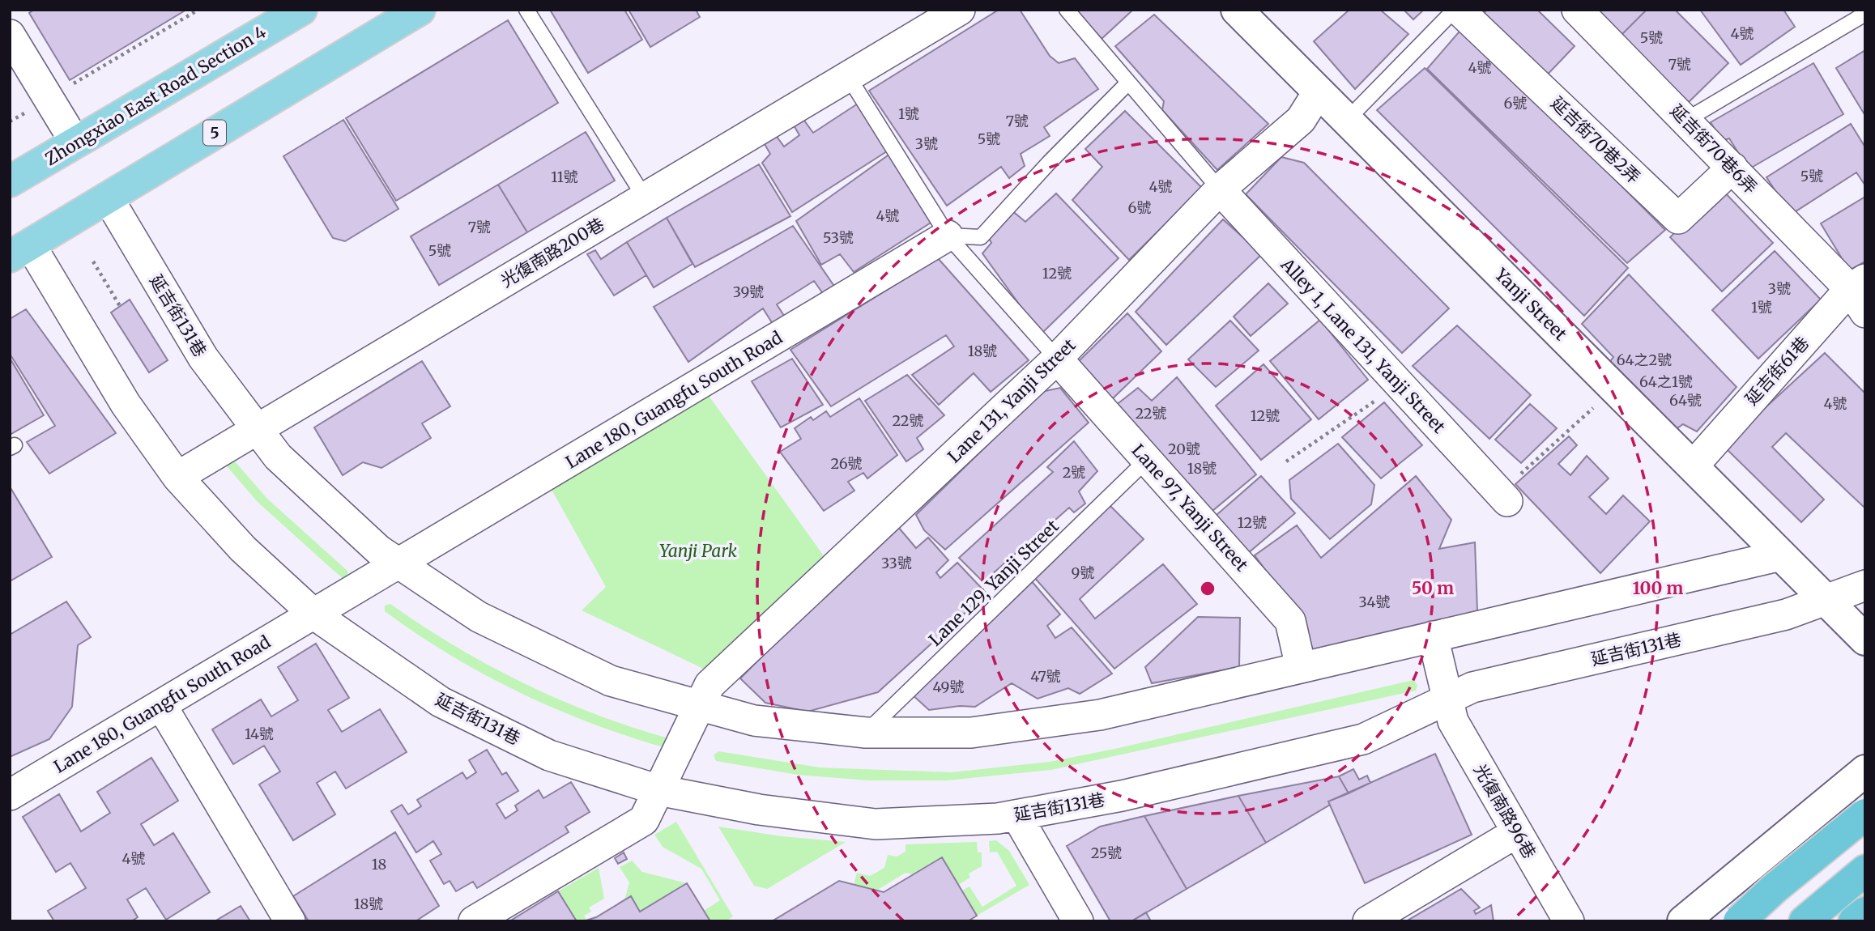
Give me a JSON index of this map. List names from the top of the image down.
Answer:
{
  "streets": {
    "main road": ["Zhongxiao East Road Section 4", "5"],
    "street": [
      "延吉街70巷2弄",
      "延吉街70巷6弄",
      "光復南路200巷",
      "Yanji Street",
      "延吉街131巷",
      "Alley 1, Lane 131, Yanji Street",
      "延吉街61巷",
      "Lane 180, Guangfu South Road",
      "Lane 131, Yanji Street",
      "Lane 97, Yanji Street",
      "光復南路96巷"
    ],
    "lane": ["Lane 129, Yanji Street"]
  },
  "crossings": [
    ["5", "延吉街131巷"],
    ["延吉街70巷2弄", "延吉街70巷6弄"],
    ["延吉街70巷6弄", "延吉街61巷"],
    ["光復南路200巷", "延吉街131巷"],
    ["Yanji Street", "延吉街131巷"],
    ["Yanji Street", "延吉街61巷"],
    ["Yanji Street", "Lane 131, Yanji Street"],
    ["延吉街131巷", "Lane 180, Guangfu South Road"],
    ["延吉街131巷", "Lane 131, Yanji Street"],
    ["延吉街131巷", "Lane 97, Yanji Street"],
    ["延吉街131巷", "Lane 129, Yanji Street"],
    ["延吉街131巷", "光復南路96巷"],
    ["Alley 1, Lane 131, Yanji Street", "Lane 131, Yanji Street"],
    ["Lane 131, Yanji Street", "Lane 97, Yanji Street"],
    ["Lane 97, Yanji Street", "Lane 129, Yanji Street"]
  ],
  "parks": ["Yanji Park"],
  "house_numbers": [
    "4號",
    "5號",
    "7號",
    "4號",
    "6號",
    "1號",
    "7號",
    "5號",
    "3號",
    "5號",
    "11號",
    "4號",
    "6號",
    "4號",
    "7號",
    "53號",
    "5號",
    "12號",
    "3號",
    "39號",
    "1號",
    "18號",
    "64之2號",
    "64之1號",
    "64號",
    "4號",
    "22號",
    "12號",
    "22號",
    "20號",
    "26號",
    "18號",
    "2號",
    "12號",
    "33號",
    "9號",
    "34號",
    "47號",
    "49號",
    "14號",
    "25號",
    "4號",
    "18",
    "18號"
  ],
  "rings": ["50 m", "100 m"]
}
